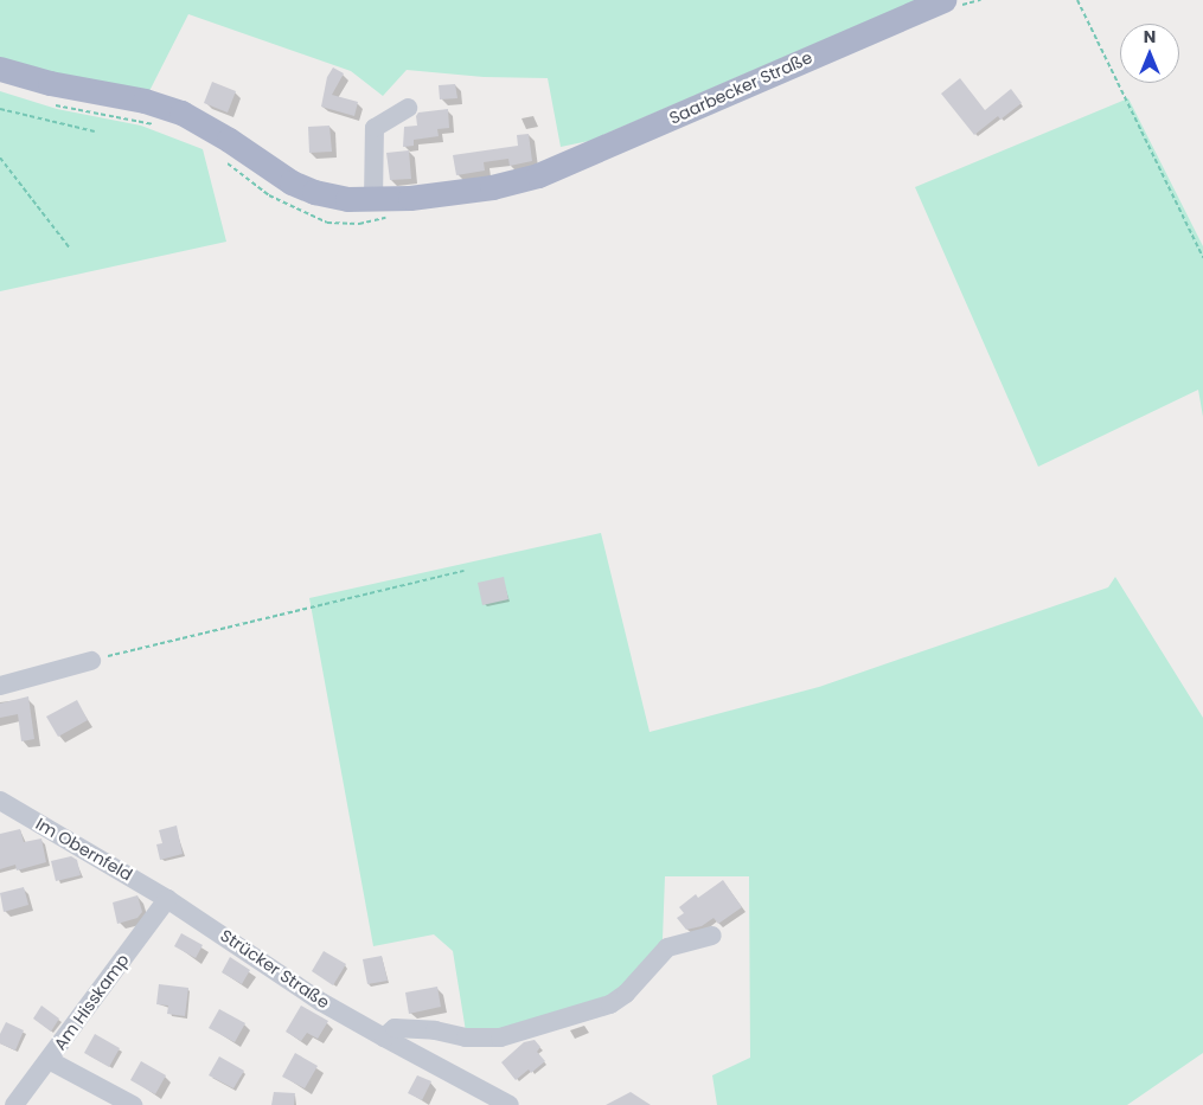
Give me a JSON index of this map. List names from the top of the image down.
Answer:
{
  "streets": {
    "main road": ["Saarbecker Straße"],
    "street": ["Im Obernfeld", "Strücker Straße", "Am Hisskamp"]
  },
  "crossings": [
    ["Im Obernfeld", "Strücker Straße"],
    ["Im Obernfeld", "Am Hisskamp"],
    ["Strücker Straße", "Am Hisskamp"]
  ],
  "north": "top"
}
